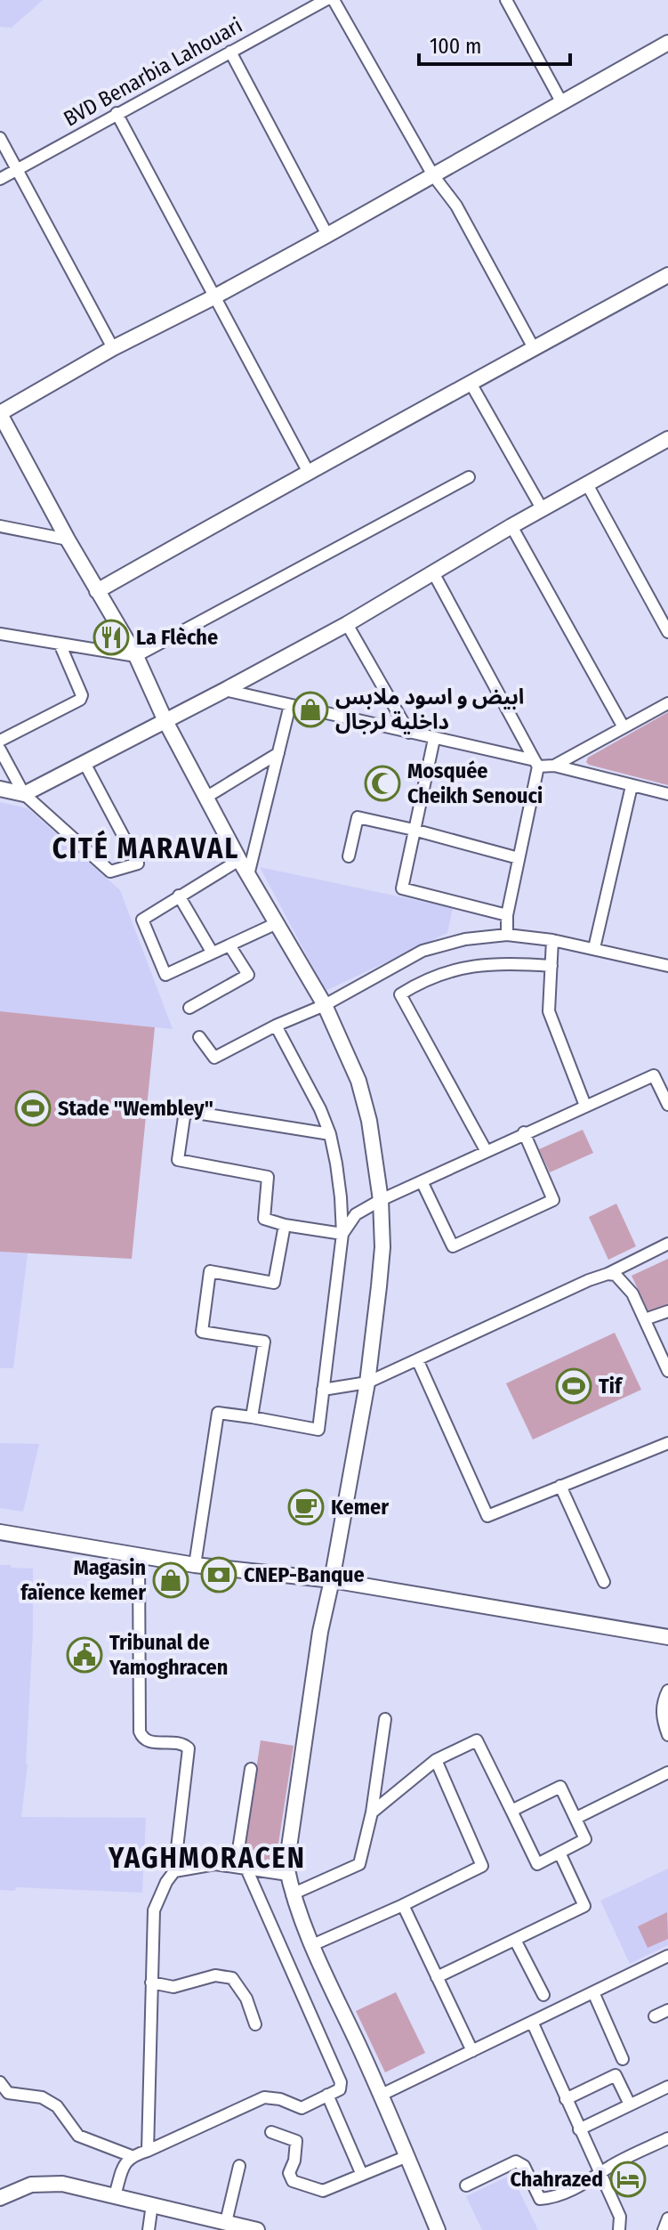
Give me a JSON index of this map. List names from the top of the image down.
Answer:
{
  "streets": {
    "street": ["BVD Benarbia Lahouari"]
  },
  "districts": ["CITÉ MARAVAL", "YAGHMORACEN"],
  "places": {
    "restaurant": ["La Flèche"],
    "shop": ["ابيض و اسود ملابس داخلية لرجال", "Magasin faïence kemer"],
    "mosque": ["Mosquée Cheikh Senouci"],
    "sports": ["Stade \"Wembley\"", "Tif"],
    "cafe": ["Kemer"],
    "bank": ["CNEP-Banque"],
    "public building": ["Tribunal de Yamoghracen"],
    "hotel": ["Chahrazed"]
  },
  "scale_bar": "100 m"
}
